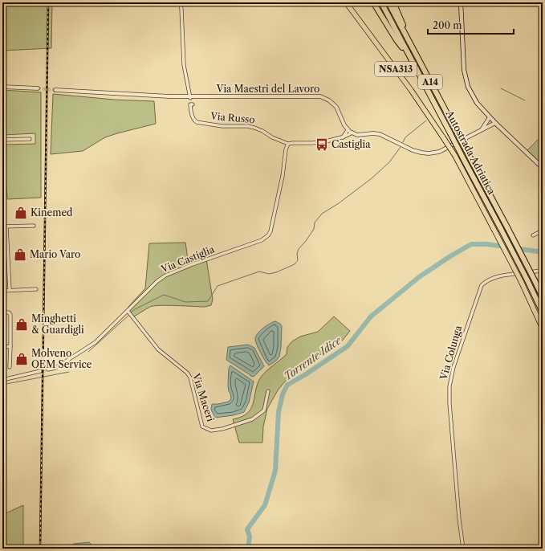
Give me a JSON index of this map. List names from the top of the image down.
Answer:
{
  "streets": {
    "highway": ["NSA313", "A14", "Autostrada Adriatica"],
    "street": [
      "Via Maestri del Lavoro",
      "Via Russo",
      "Via Castiglia",
      "Via Colunga",
      "Via Maceri"
    ]
  },
  "crossings": [
    ["Via Russo", "Via Castiglia"],
    ["Via Castiglia", "Via Maceri"]
  ],
  "water": ["Torrente Idice"],
  "places": {
    "bus stop": ["Castiglia"],
    "shop": [
      "Kinemed",
      "Mario Varo",
      "Minghetti & Guardigli",
      "Molveno OEM Service"
    ]
  },
  "scale_bar": "200 m"
}
